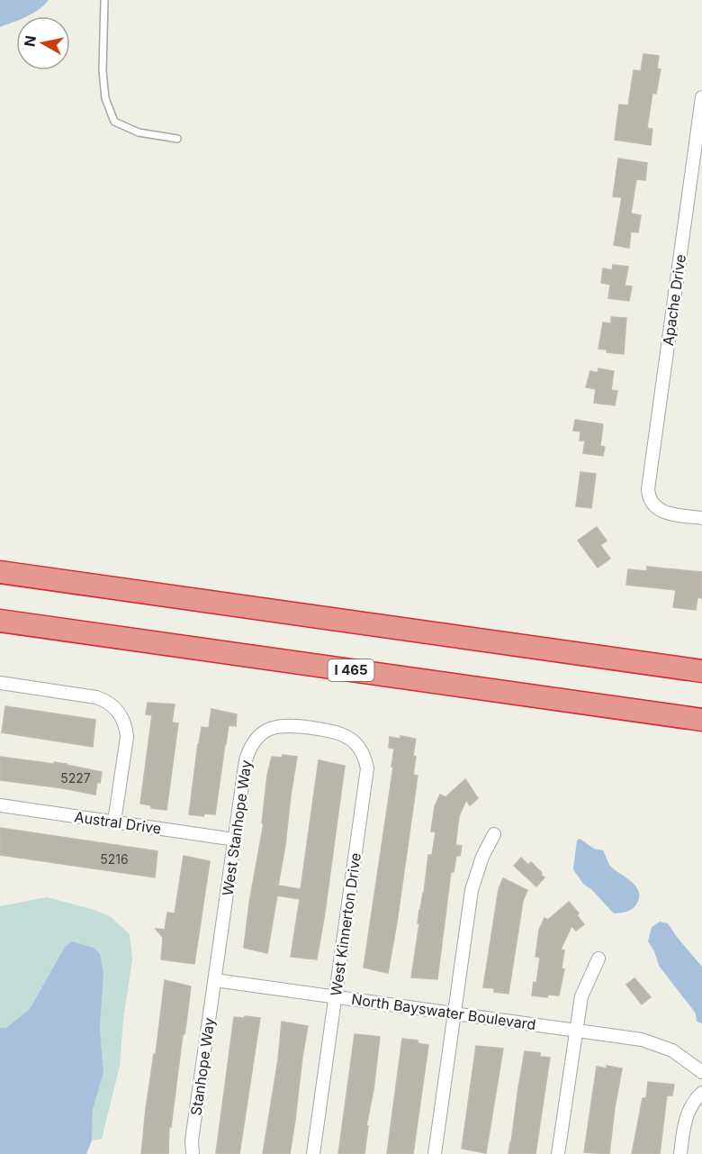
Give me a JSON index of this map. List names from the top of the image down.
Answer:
{
  "streets": {
    "highway": ["I 465"],
    "street": [
      "Apache Drive",
      "Austral Drive",
      "West Stanhope Way",
      "West Kinnerton Drive",
      "North Bayswater Boulevard",
      "Stanhope Way"
    ]
  },
  "crossings": [
    ["Austral Drive", "West Stanhope Way"],
    ["West Stanhope Way", "West Kinnerton Drive"],
    ["West Stanhope Way", "North Bayswater Boulevard"],
    ["West Stanhope Way", "Stanhope Way"],
    ["West Kinnerton Drive", "North Bayswater Boulevard"],
    ["North Bayswater Boulevard", "Stanhope Way"]
  ],
  "house_numbers": ["5227", "5216"],
  "north": "left"
}
